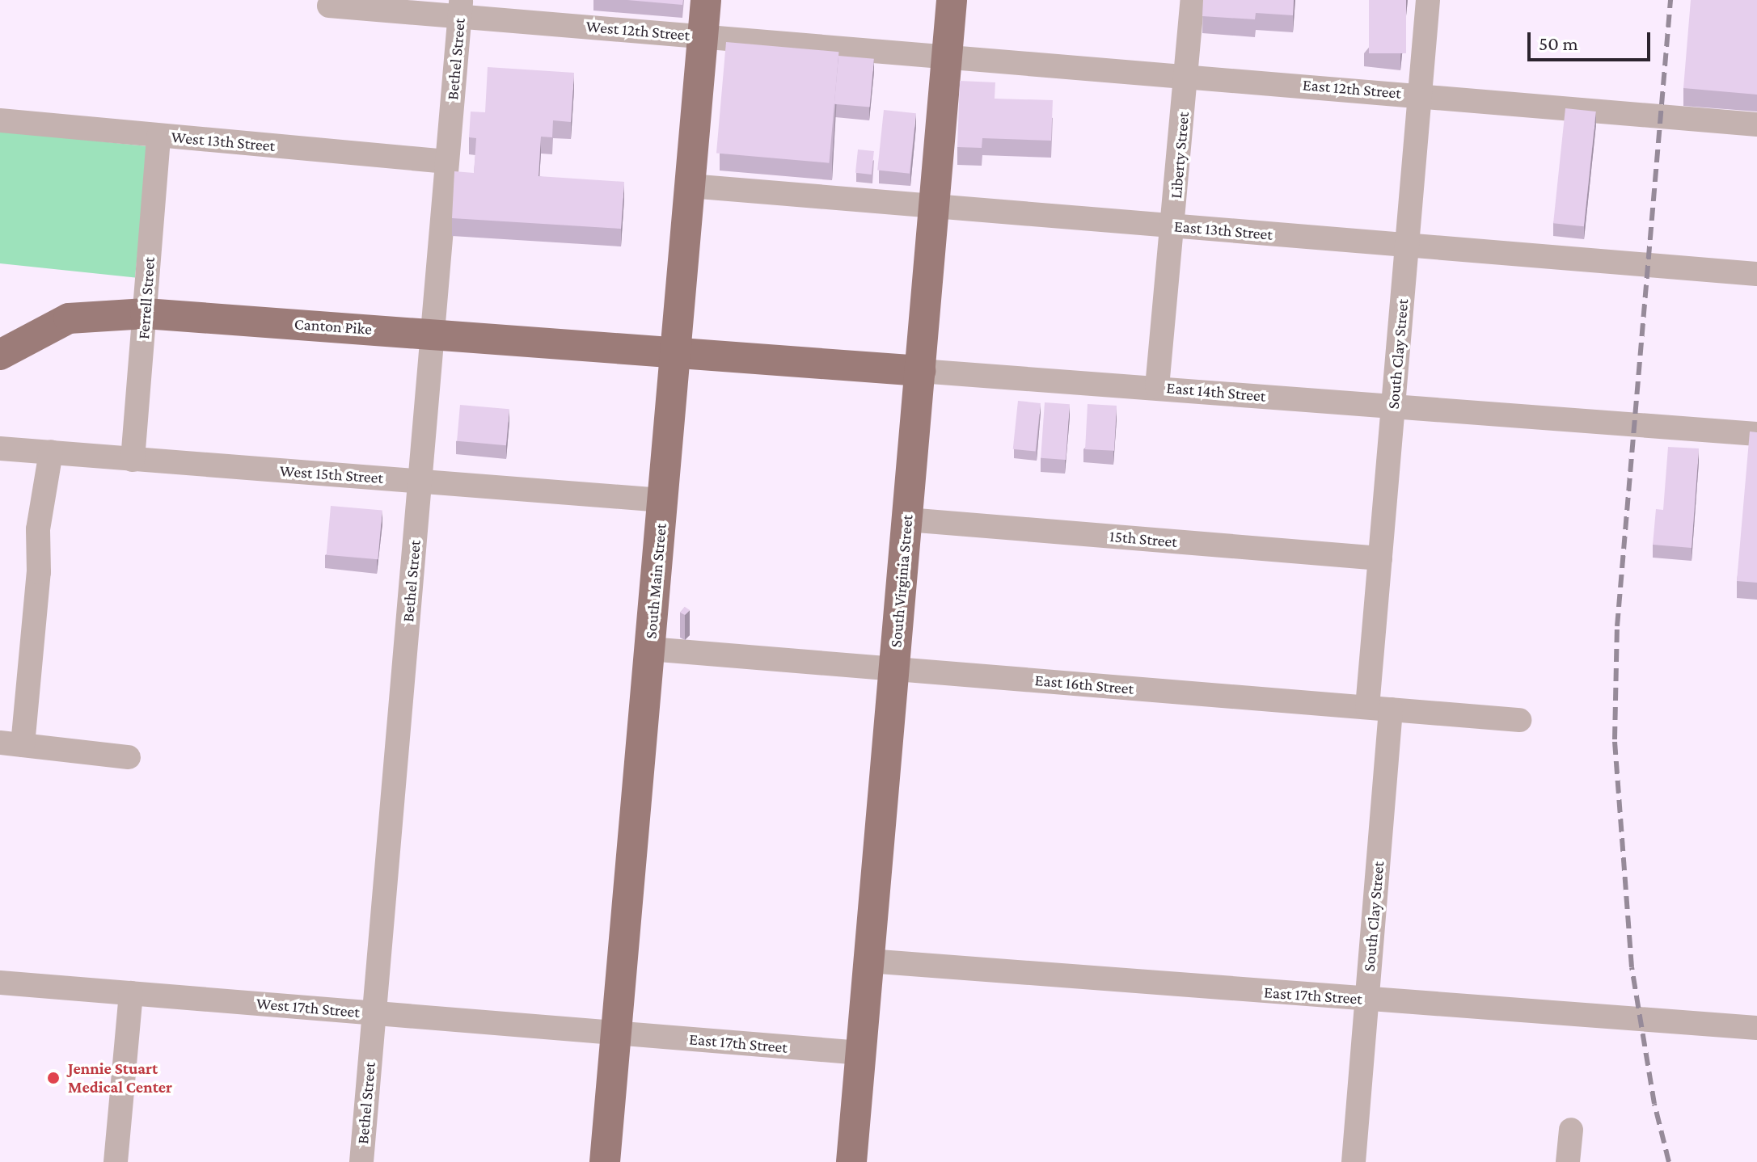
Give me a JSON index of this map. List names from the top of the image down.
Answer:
{
  "streets": {
    "main road": [
      "Canton Pike",
      "East 14th Street",
      "South Main Street",
      "South Virginia Street"
    ],
    "street": [
      "West 12th Street",
      "Bethel Street",
      "East 12th Street",
      "West 13th Street",
      "Liberty Street",
      "East 13th Street",
      "Ferrell Street",
      "South Clay Street",
      "West 15th Street",
      "15th Street",
      "East 16th Street",
      "East 17th Street",
      "West 17th Street"
    ]
  },
  "crossings": [
    ["West 12th Street", "Bethel Street"],
    ["West 12th Street", "East 12th Street"],
    ["West 12th Street", "South Main Street"],
    ["West 12th Street", "South Virginia Street"],
    ["Bethel Street", "West 13th Street"],
    ["Bethel Street", "Canton Pike"],
    ["Bethel Street", "West 15th Street"],
    ["Bethel Street", "West 17th Street"],
    ["East 12th Street", "Liberty Street"],
    ["East 12th Street", "South Clay Street"],
    ["East 12th Street", "South Virginia Street"],
    ["West 13th Street", "Ferrell Street"],
    ["Liberty Street", "East 13th Street"],
    ["Liberty Street", "East 14th Street"],
    ["East 13th Street", "South Clay Street"],
    ["East 13th Street", "South Main Street"],
    ["East 13th Street", "South Virginia Street"],
    ["Ferrell Street", "Canton Pike"],
    ["Ferrell Street", "West 15th Street"],
    ["Canton Pike", "East 14th Street"],
    ["Canton Pike", "South Main Street"],
    ["South Clay Street", "East 14th Street"],
    ["South Clay Street", "15th Street"],
    ["South Clay Street", "East 16th Street"],
    ["South Clay Street", "East 17th Street"],
    ["East 14th Street", "South Main Street"],
    ["East 14th Street", "South Virginia Street"],
    ["West 15th Street", "South Main Street"],
    ["15th Street", "South Virginia Street"],
    ["South Main Street", "East 16th Street"],
    ["South Main Street", "East 17th Street"],
    ["South Main Street", "West 17th Street"],
    ["South Virginia Street", "East 16th Street"],
    ["South Virginia Street", "East 17th Street"],
    ["East 17th Street", "West 17th Street"]
  ],
  "places": ["Jennie Stuart Medical Center"],
  "scale_bar": "50 m"
}
